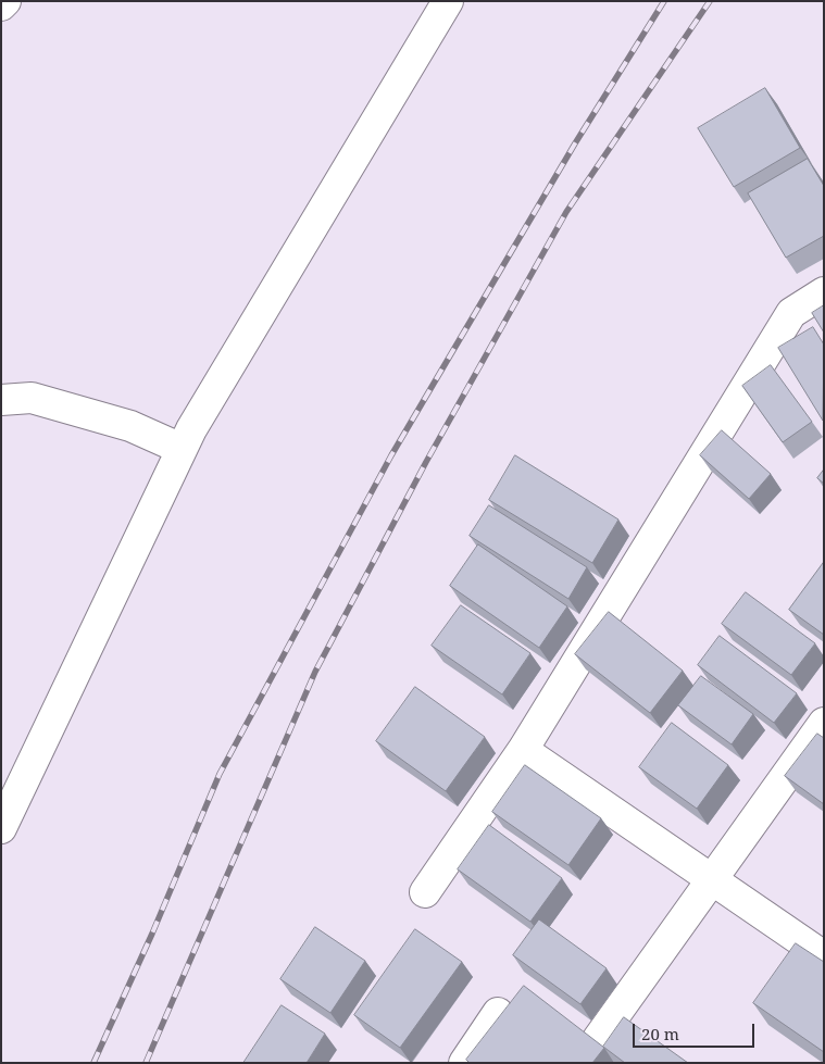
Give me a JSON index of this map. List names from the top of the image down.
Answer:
{
  "scale_bar": "20 m"
}
